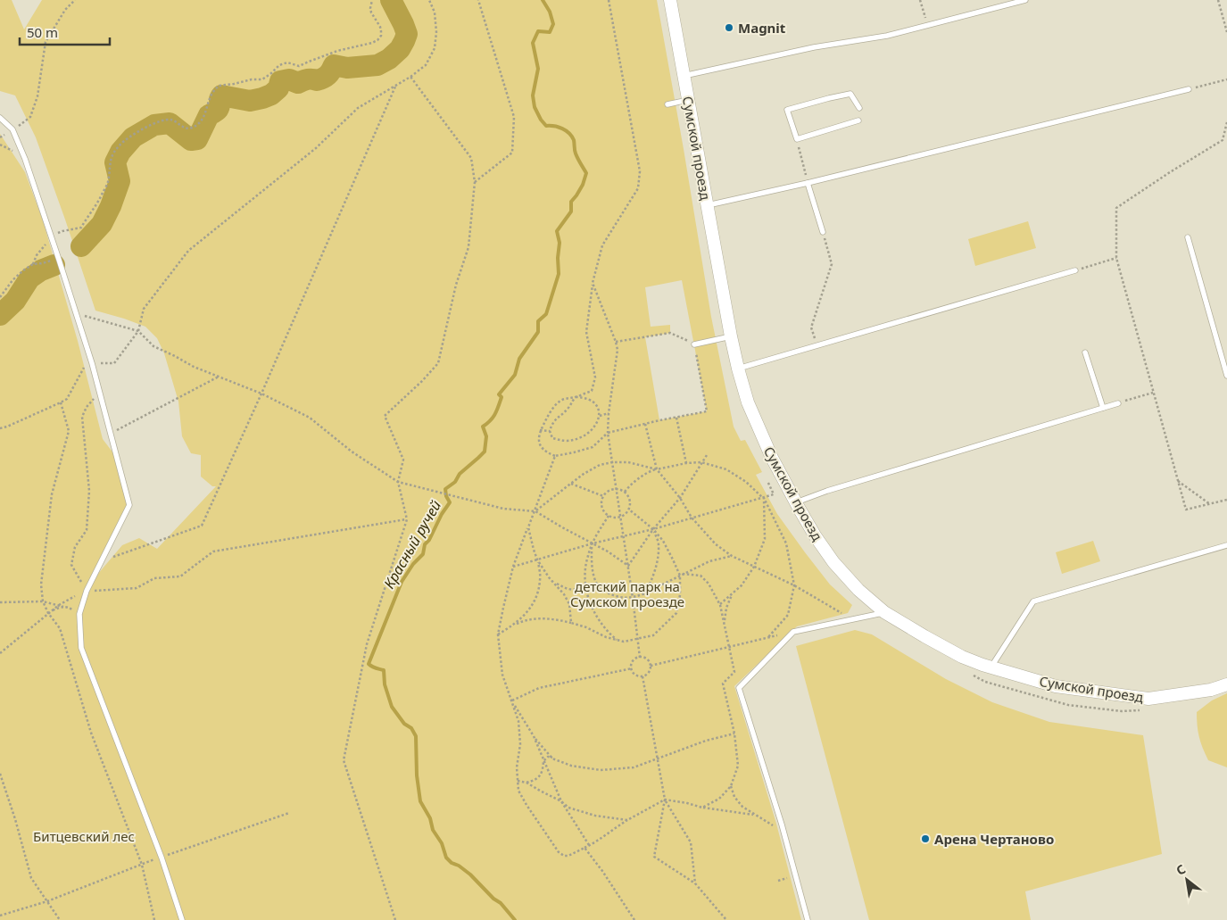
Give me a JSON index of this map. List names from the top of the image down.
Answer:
{
  "streets": {
    "street": ["Сумской проезд"]
  },
  "water": ["Красный ручей"],
  "parks": ["детский парк на Сумском проезде", "Битцевский лес"],
  "places": ["Magnit", "Арена Чертаново"],
  "scale_bar": "50 m",
  "north": "top left"
}
